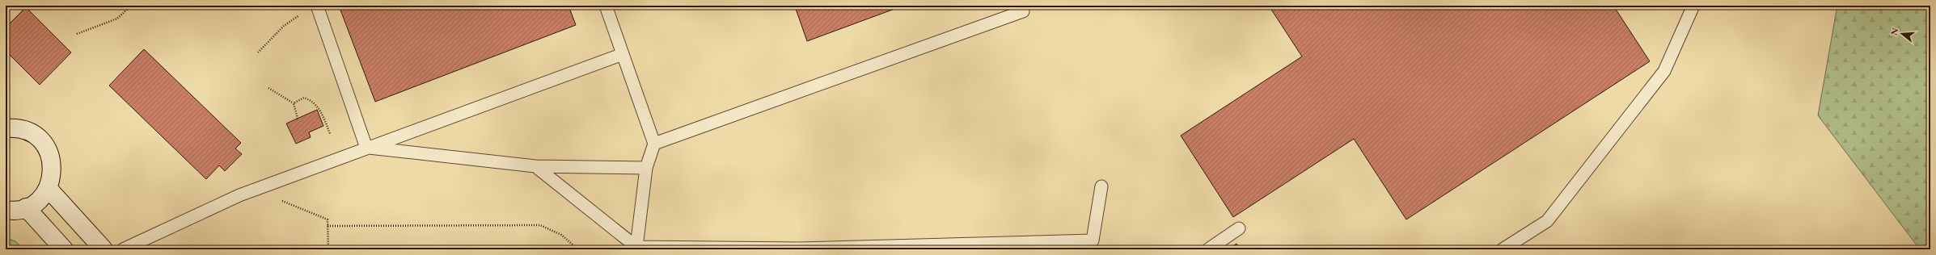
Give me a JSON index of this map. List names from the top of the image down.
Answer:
{
  "north": "left"
}
